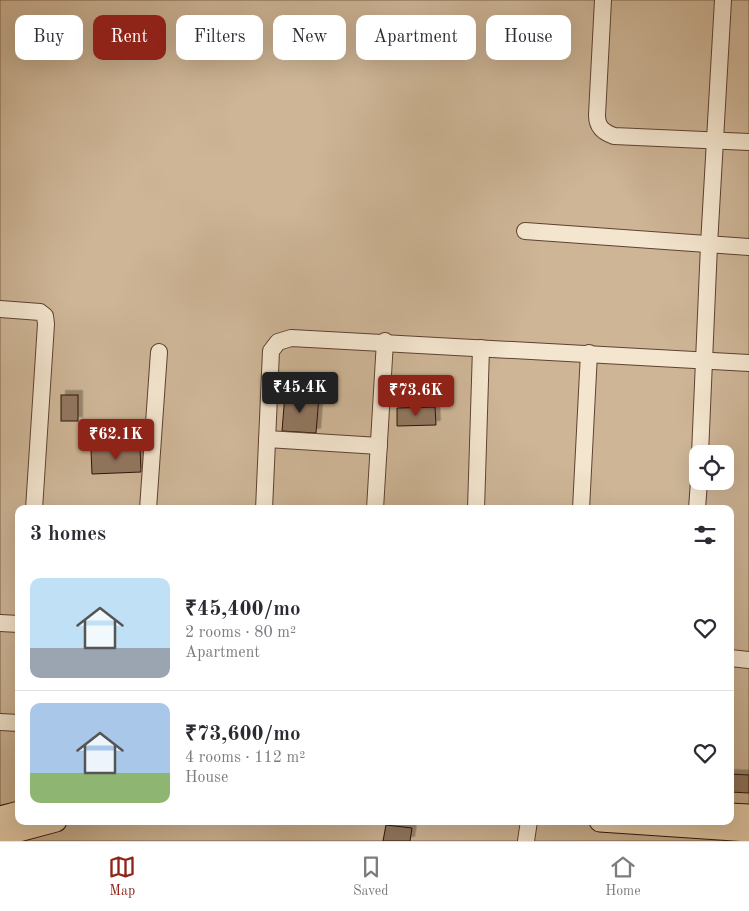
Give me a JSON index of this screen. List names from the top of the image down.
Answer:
{
  "page": {
    "chip": [
      "Buy",
      "Rent",
      "Filters",
      "New",
      "Apartment",
      "House"
    ],
    "price": ["₹45.4K", "₹73.6K", "₹62.1K"],
    "heading": "3 homes",
    "list": [
      {
        "name": "₹45,400/mo",
        "note": "2 rooms · 80 m² · Apartment"
      },
      {
        "name": "₹73,600/mo",
        "note": "4 rooms · 112 m² · House"
      }
    ],
    "tabs": ["Map", "Saved", "Home"]
  }
}
